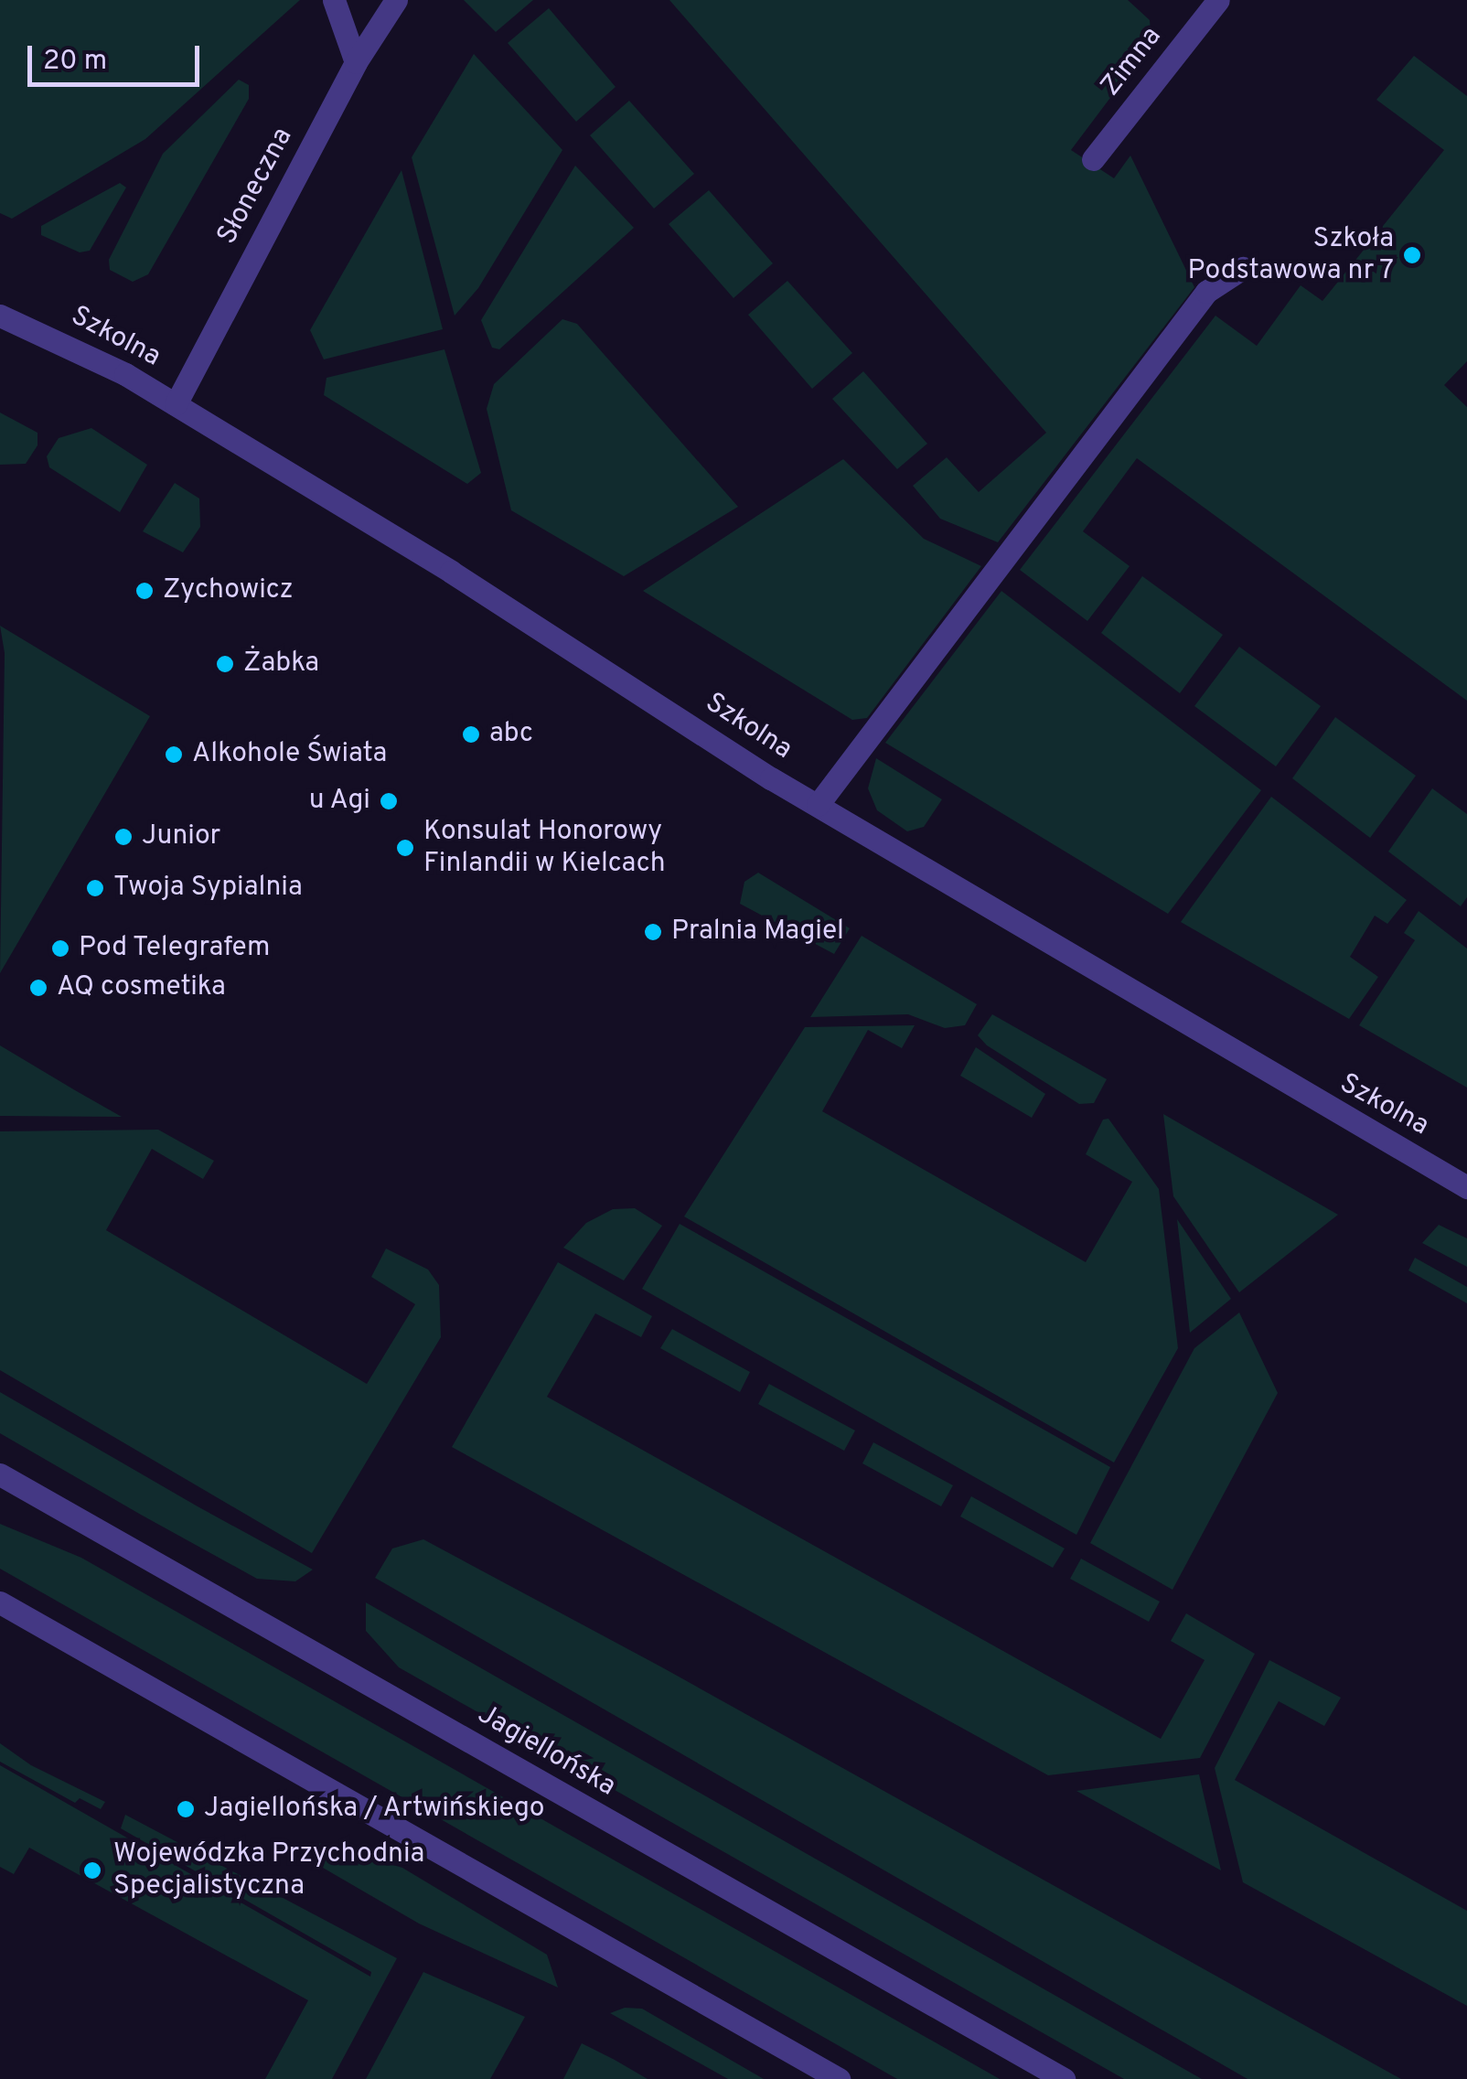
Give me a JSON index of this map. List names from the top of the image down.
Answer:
{
  "streets": {
    "street": [
      "Zimna",
      "Słoneczna",
      "Szkolna",
      "Jagiellońska"
    ]
  },
  "crossings": [
    ["Słoneczna", "Szkolna"]
  ],
  "places": [
    "Szkoła Podstawowa nr 7",
    "Zychowicz",
    "Żabka",
    "abc",
    "Alkohole Świata",
    "u Agi",
    "Junior",
    "Konsulat Honorowy Finlandii w Kielcach",
    "Twoja Sypialnia",
    "Pralnia Magiel",
    "Pod Telegrafem",
    "AQ cosmetika",
    "Jagiellońska / Artwińskiego",
    "Wojewódzka Przychodnia Specjalistyczna"
  ],
  "scale_bar": "20 m"
}
